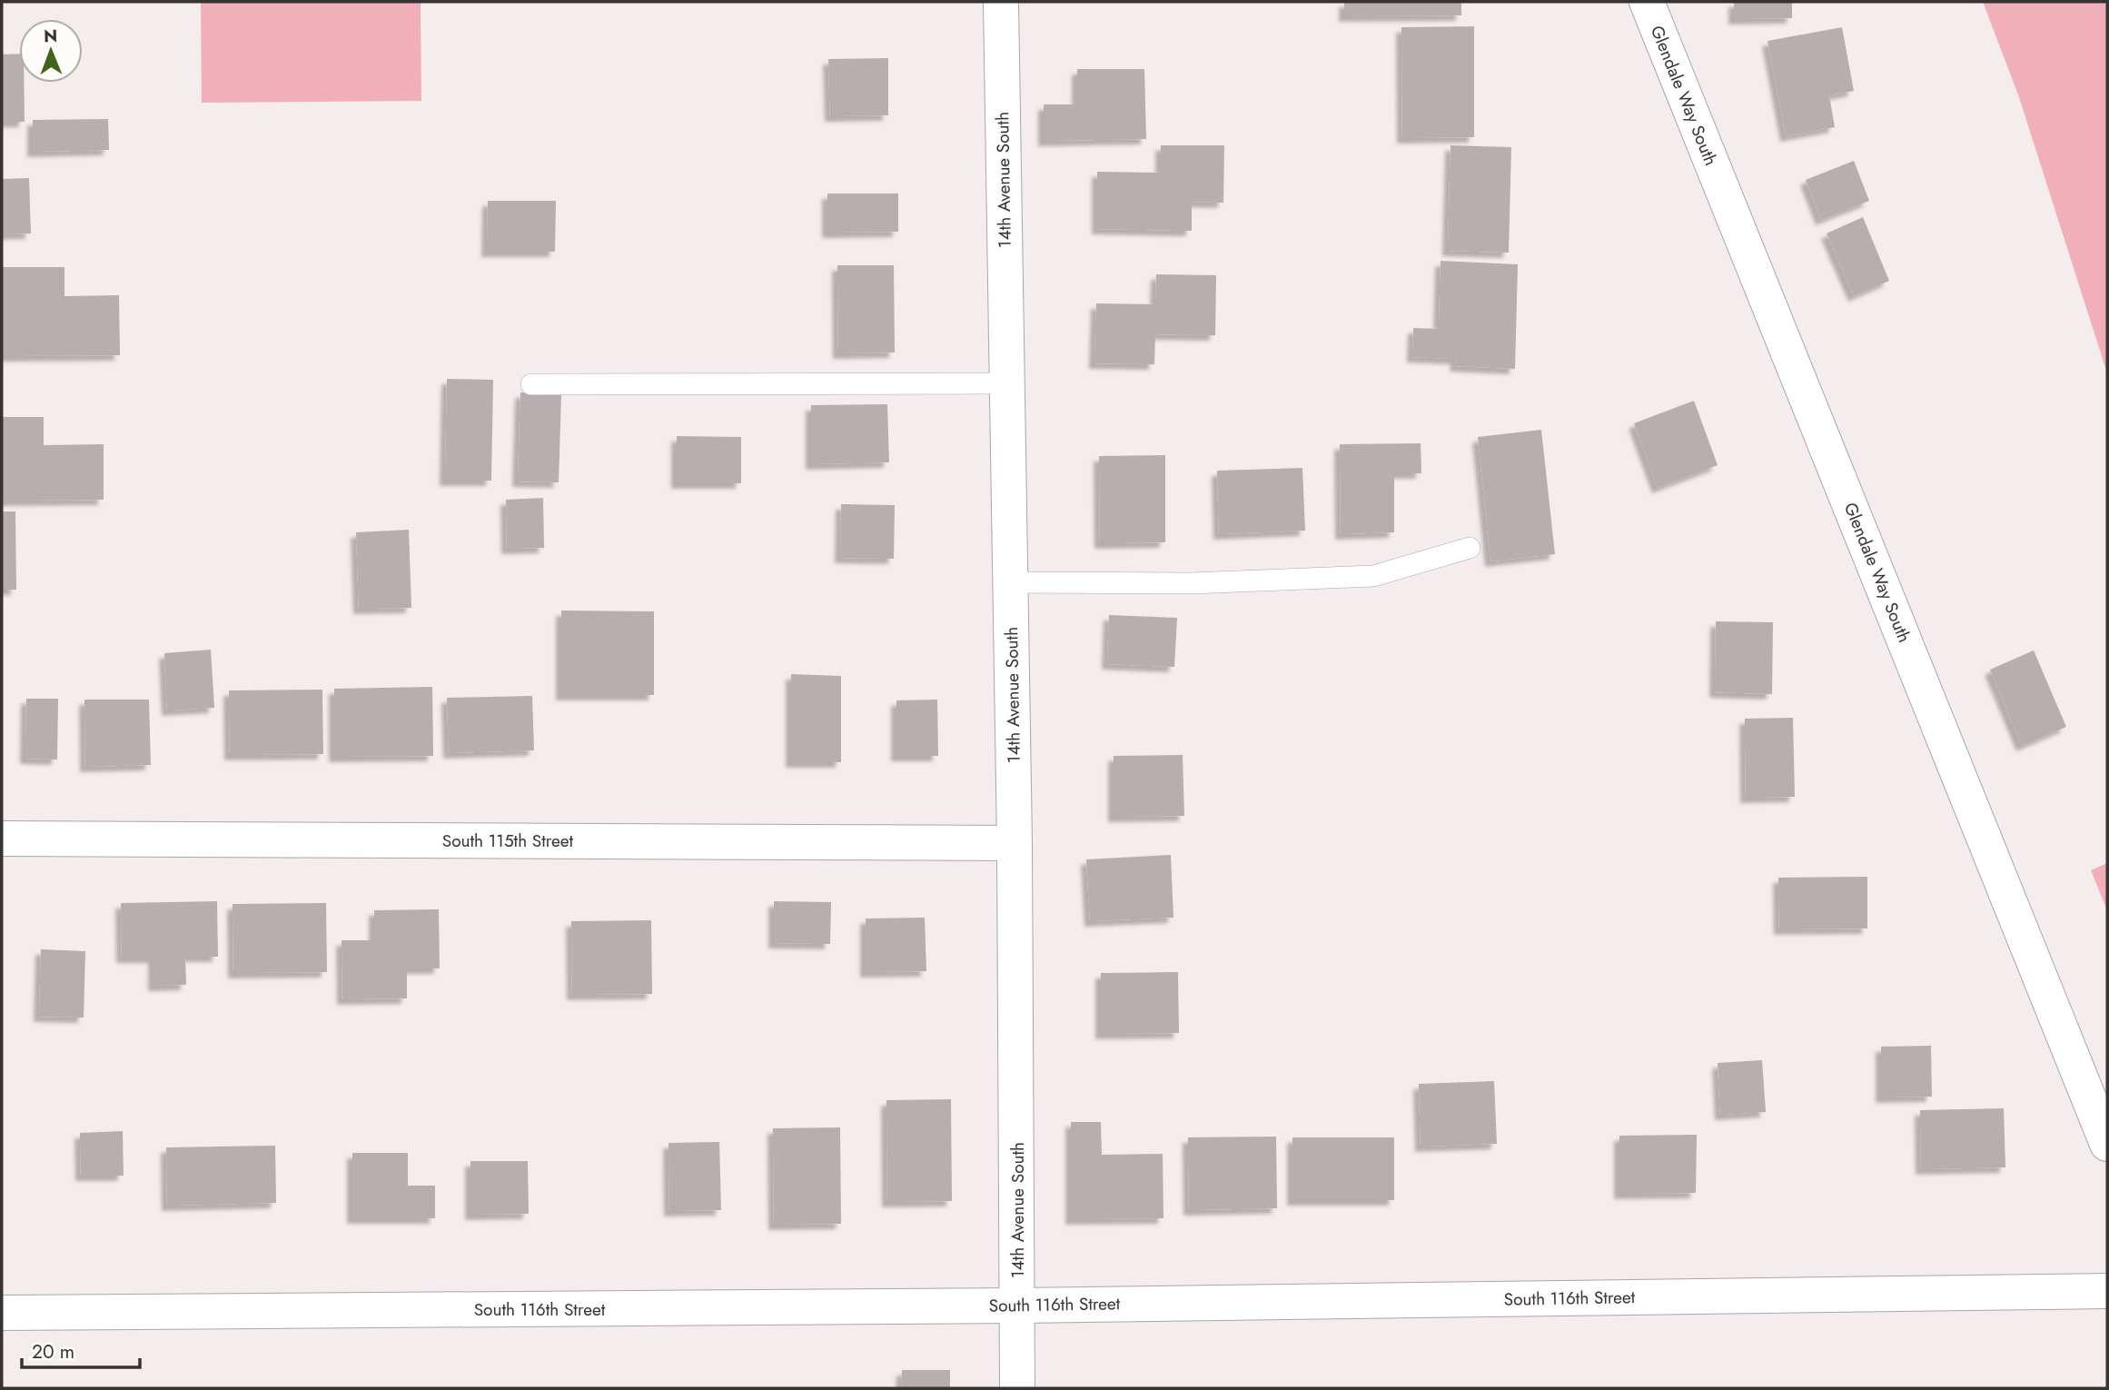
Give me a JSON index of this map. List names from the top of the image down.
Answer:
{
  "streets": {
    "street": [
      "Glendale Way South",
      "14th Avenue South",
      "South 115th Street",
      "South 116th Street"
    ]
  },
  "crossings": [
    ["14th Avenue South", "South 115th Street"],
    ["14th Avenue South", "South 116th Street"]
  ],
  "scale_bar": "20 m",
  "north": "top"
}
